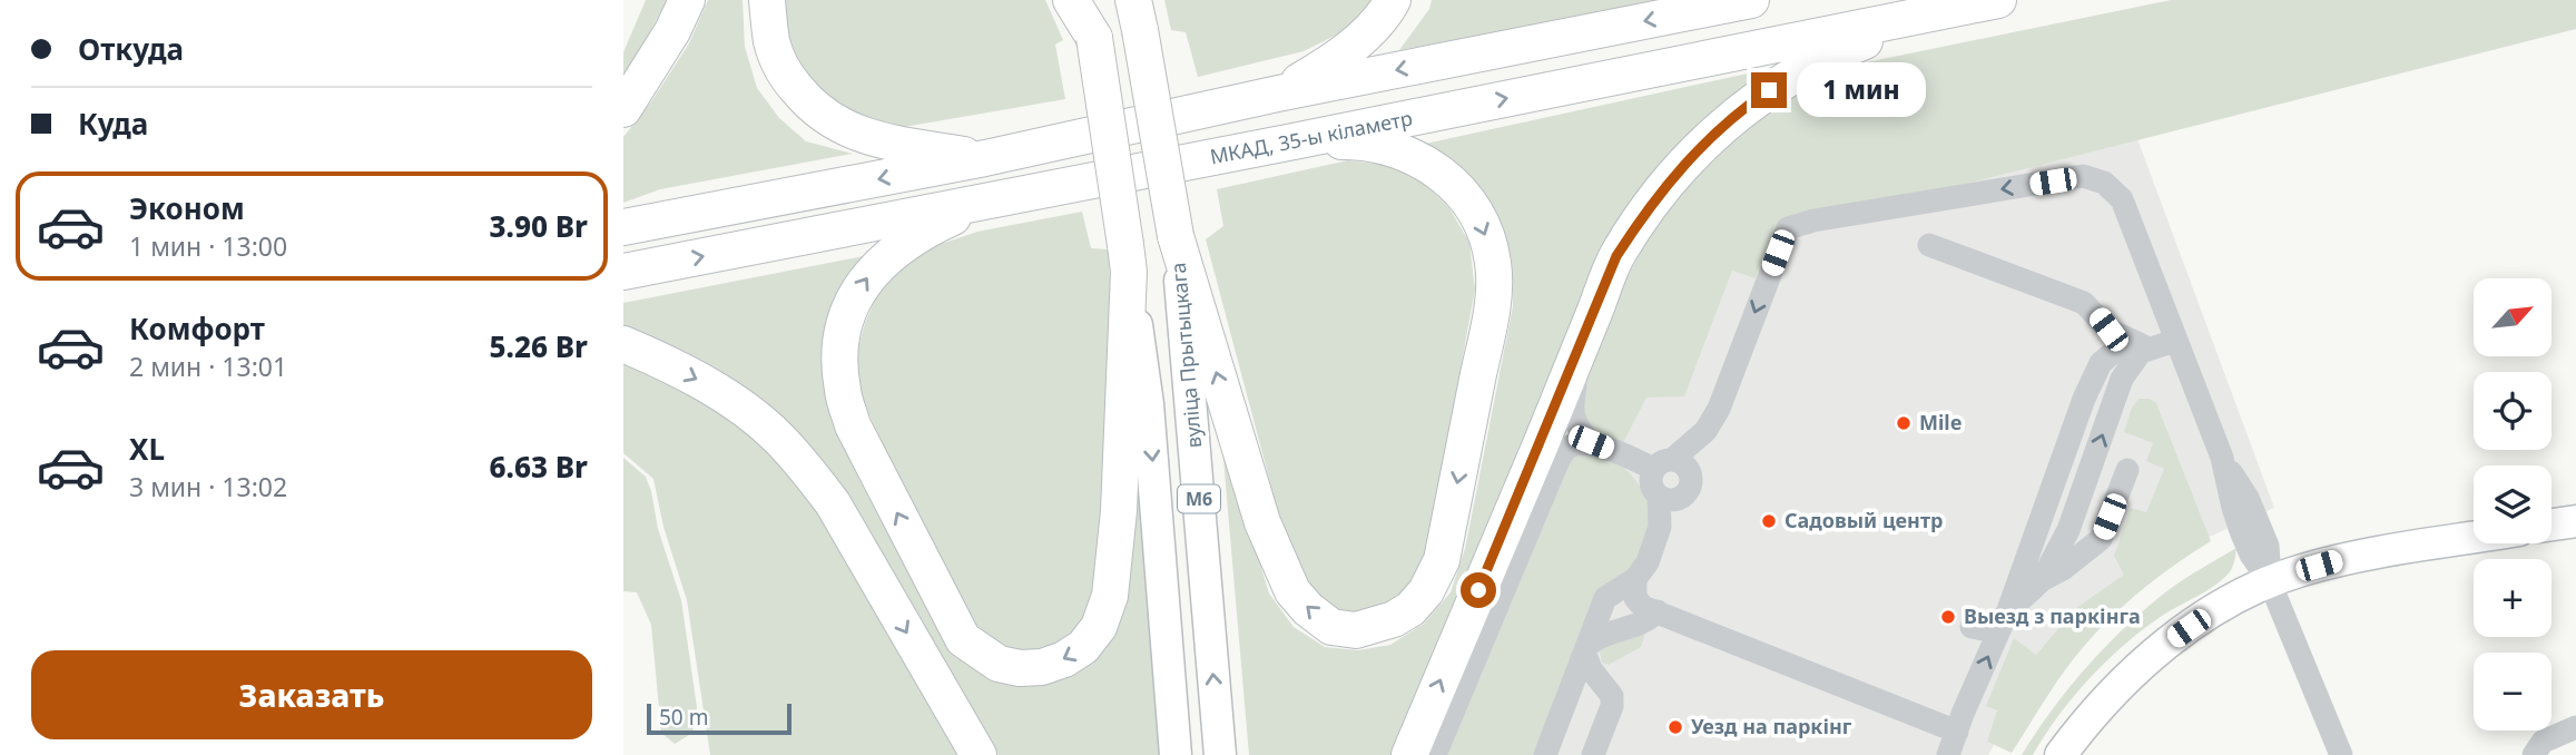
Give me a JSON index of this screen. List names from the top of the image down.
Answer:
{
  "streets": {
    "highway": ["МКАД, 35-ы кіламетр", "М6"],
    "main road": ["вуліца Прытыцкага"]
  },
  "crossings": [
    ["вуліца Прытыцкага", "М6"]
  ],
  "places": [
    "Mile",
    "Садовый центр",
    "Выезд з паркінга",
    "Уезд на паркінг"
  ],
  "scale_bar": "50 m",
  "north": "top right",
  "page": {
    "banner": ["Откуда", "Куда"],
    "bubble": "1 мин",
    "list": [
      {
        "name": "Эконом",
        "note": "1 мин · 13:00",
        "value": "3.90 Br"
      },
      {
        "name": "Комфорт",
        "note": "2 мин · 13:01",
        "value": "5.26 Br"
      },
      {
        "name": "XL",
        "note": "3 мин · 13:02",
        "value": "6.63 Br"
      }
    ],
    "map_buttons": ["+", "−"],
    "buttons": "Заказать",
    "scale": "50 m"
  }
}
